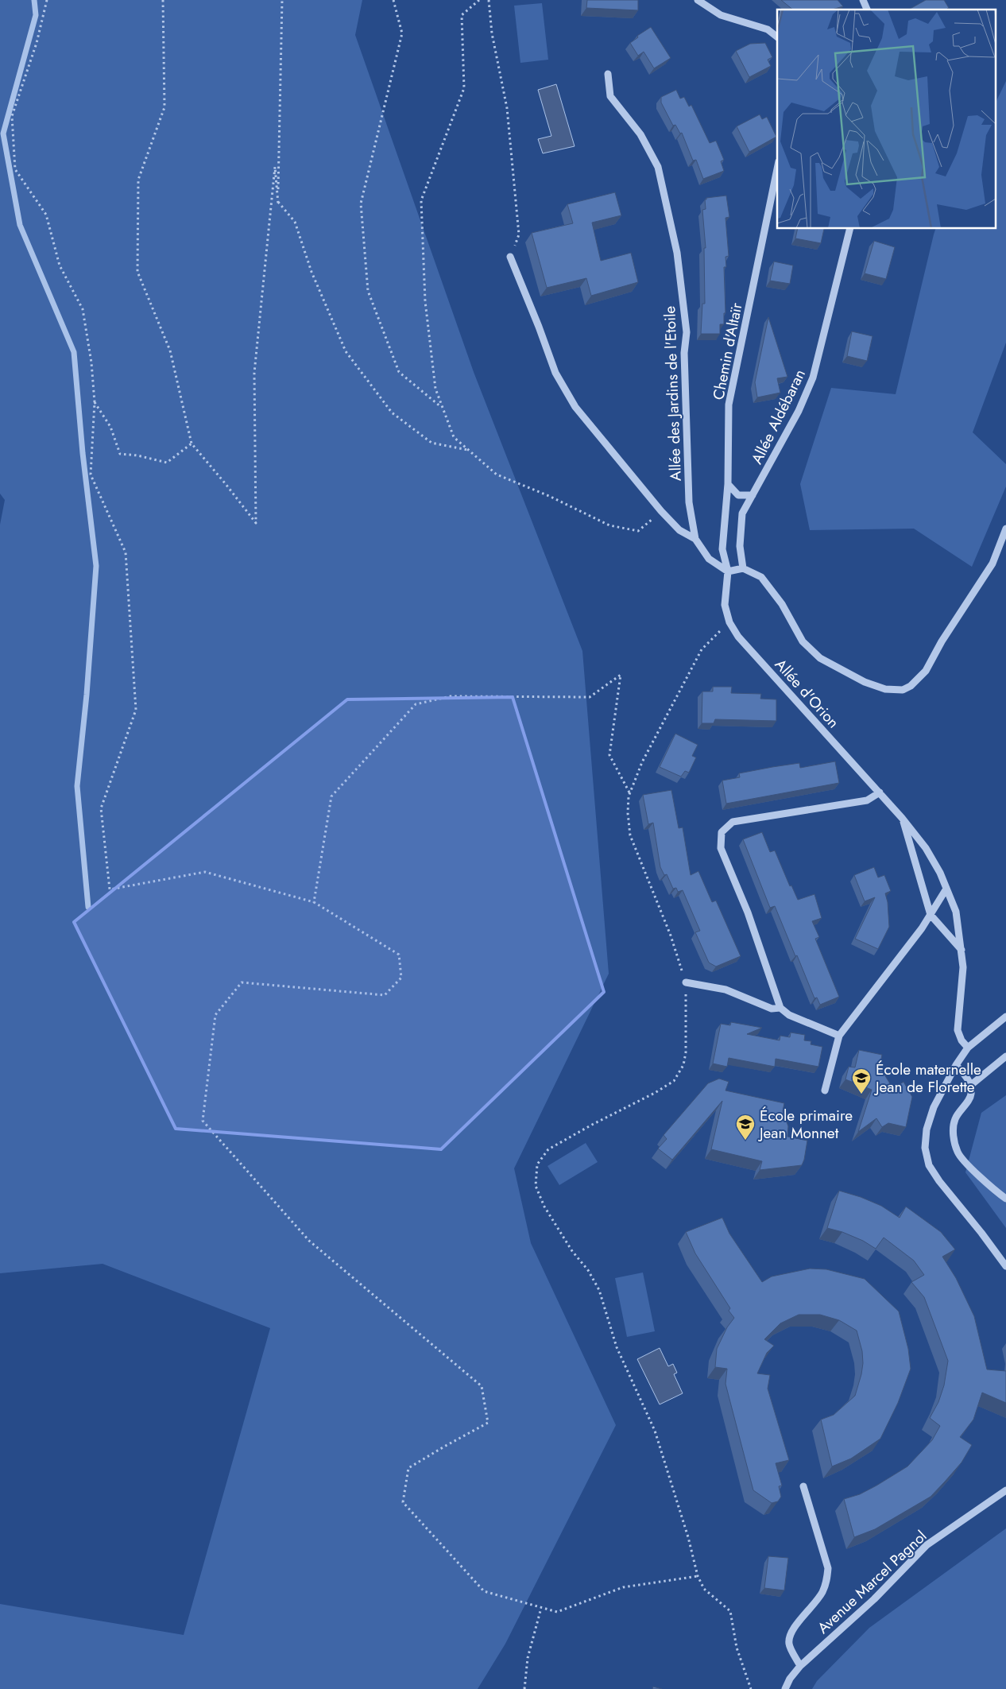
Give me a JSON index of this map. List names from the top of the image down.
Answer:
{
  "streets": {
    "street": [
      "Chemin d'Altaïr",
      "Allée des Jardins de l'Etoile",
      "Allée Aldébaran",
      "Allée d'Orion",
      "Avenue Marcel Pagnol"
    ]
  },
  "crossings": [
    ["Chemin d'Altaïr", "Allée d'Orion"]
  ],
  "places": {
    "school or university": ["École maternelle Jean de Florette", "École primaire Jean Monnet"]
  }
}
